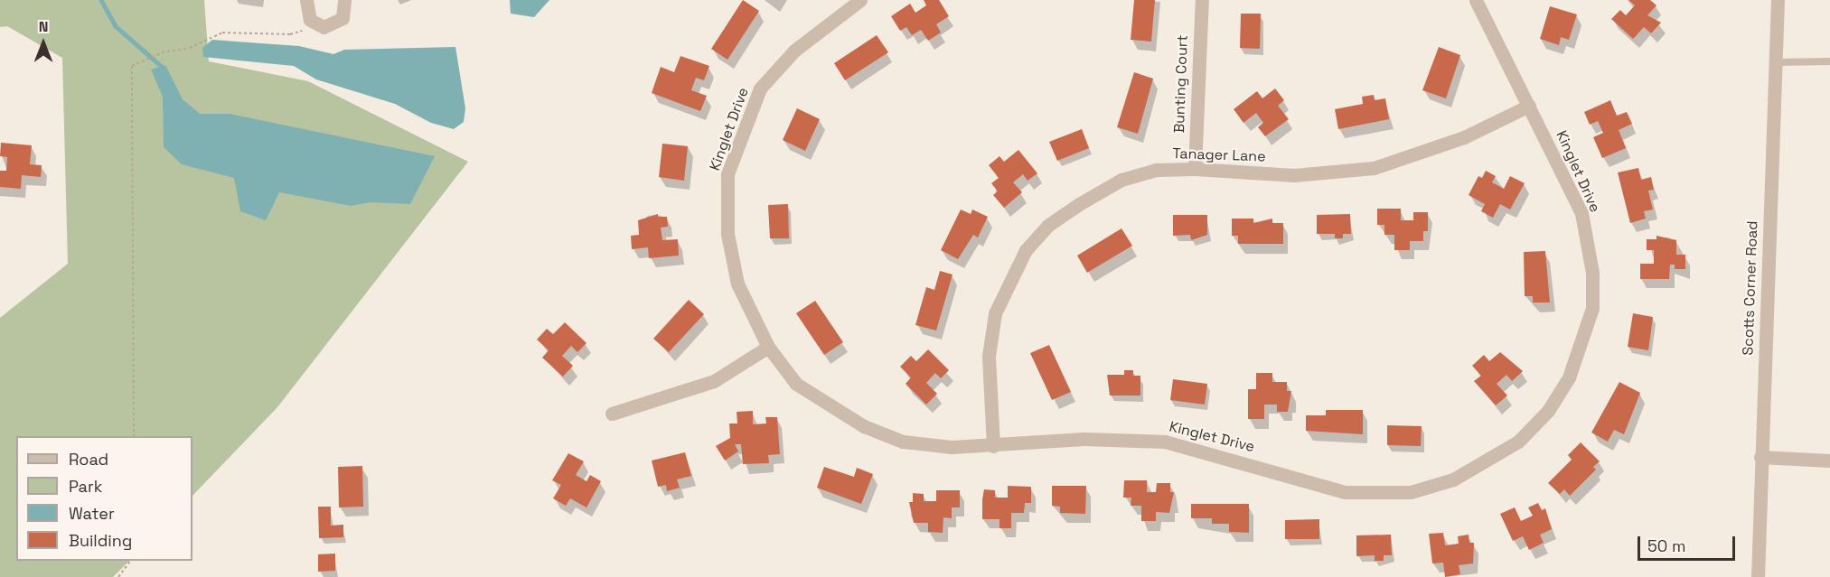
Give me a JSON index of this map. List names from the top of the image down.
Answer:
{
  "streets": {
    "street": [
      "Bunting Court",
      "Kinglet Drive",
      "Tanager Lane",
      "Scotts Corner Road"
    ]
  },
  "crossings": [
    ["Bunting Court", "Tanager Lane"],
    ["Kinglet Drive", "Tanager Lane"]
  ],
  "legend": [
    "Road",
    "Park",
    "Water",
    "Building"
  ],
  "scale_bar": "50 m",
  "north": "top"
}
